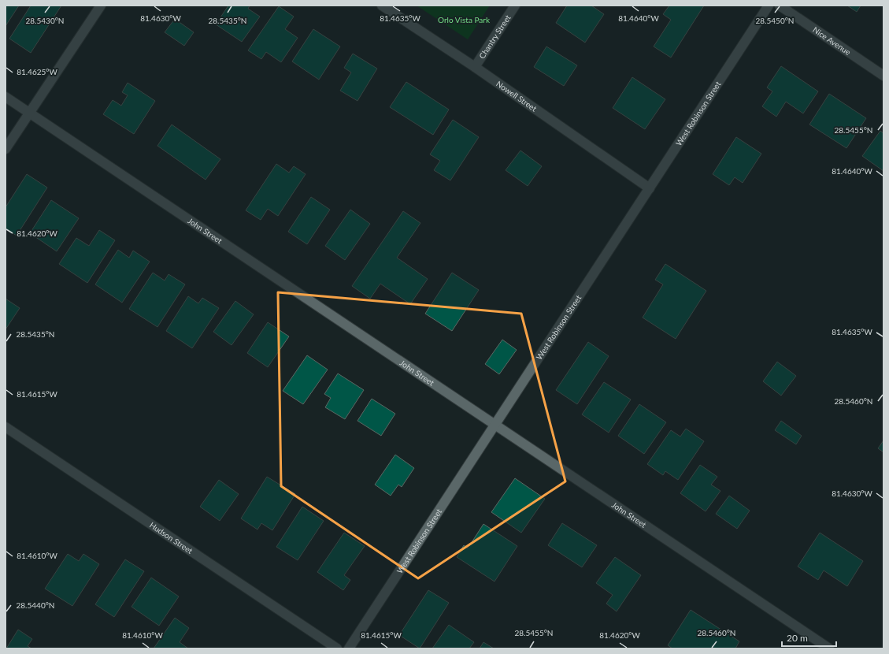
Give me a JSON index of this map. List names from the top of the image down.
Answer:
{
  "streets": {
    "street": [
      "Chantry Street",
      "Nice Avenue",
      "Nowell Street",
      "West Robinson Street",
      "John Street",
      "Hudson Street"
    ]
  },
  "crossings": [
    ["Chantry Street", "Nowell Street"],
    ["Nowell Street", "West Robinson Street"],
    ["West Robinson Street", "John Street"]
  ],
  "parks": ["Orlo Vista Park"],
  "scale_bar": "20 m",
  "coordinates": [
    "81.4635°W",
    "81.4640°W",
    "81.4630°W",
    "28.5430°N",
    "28.5435°N",
    "28.5450°N",
    "81.4625°W",
    "28.5455°N",
    "81.4620°W",
    "81.4615°W",
    "28.5460°N",
    "81.4610°W",
    "28.5440°N"
  ]
}
